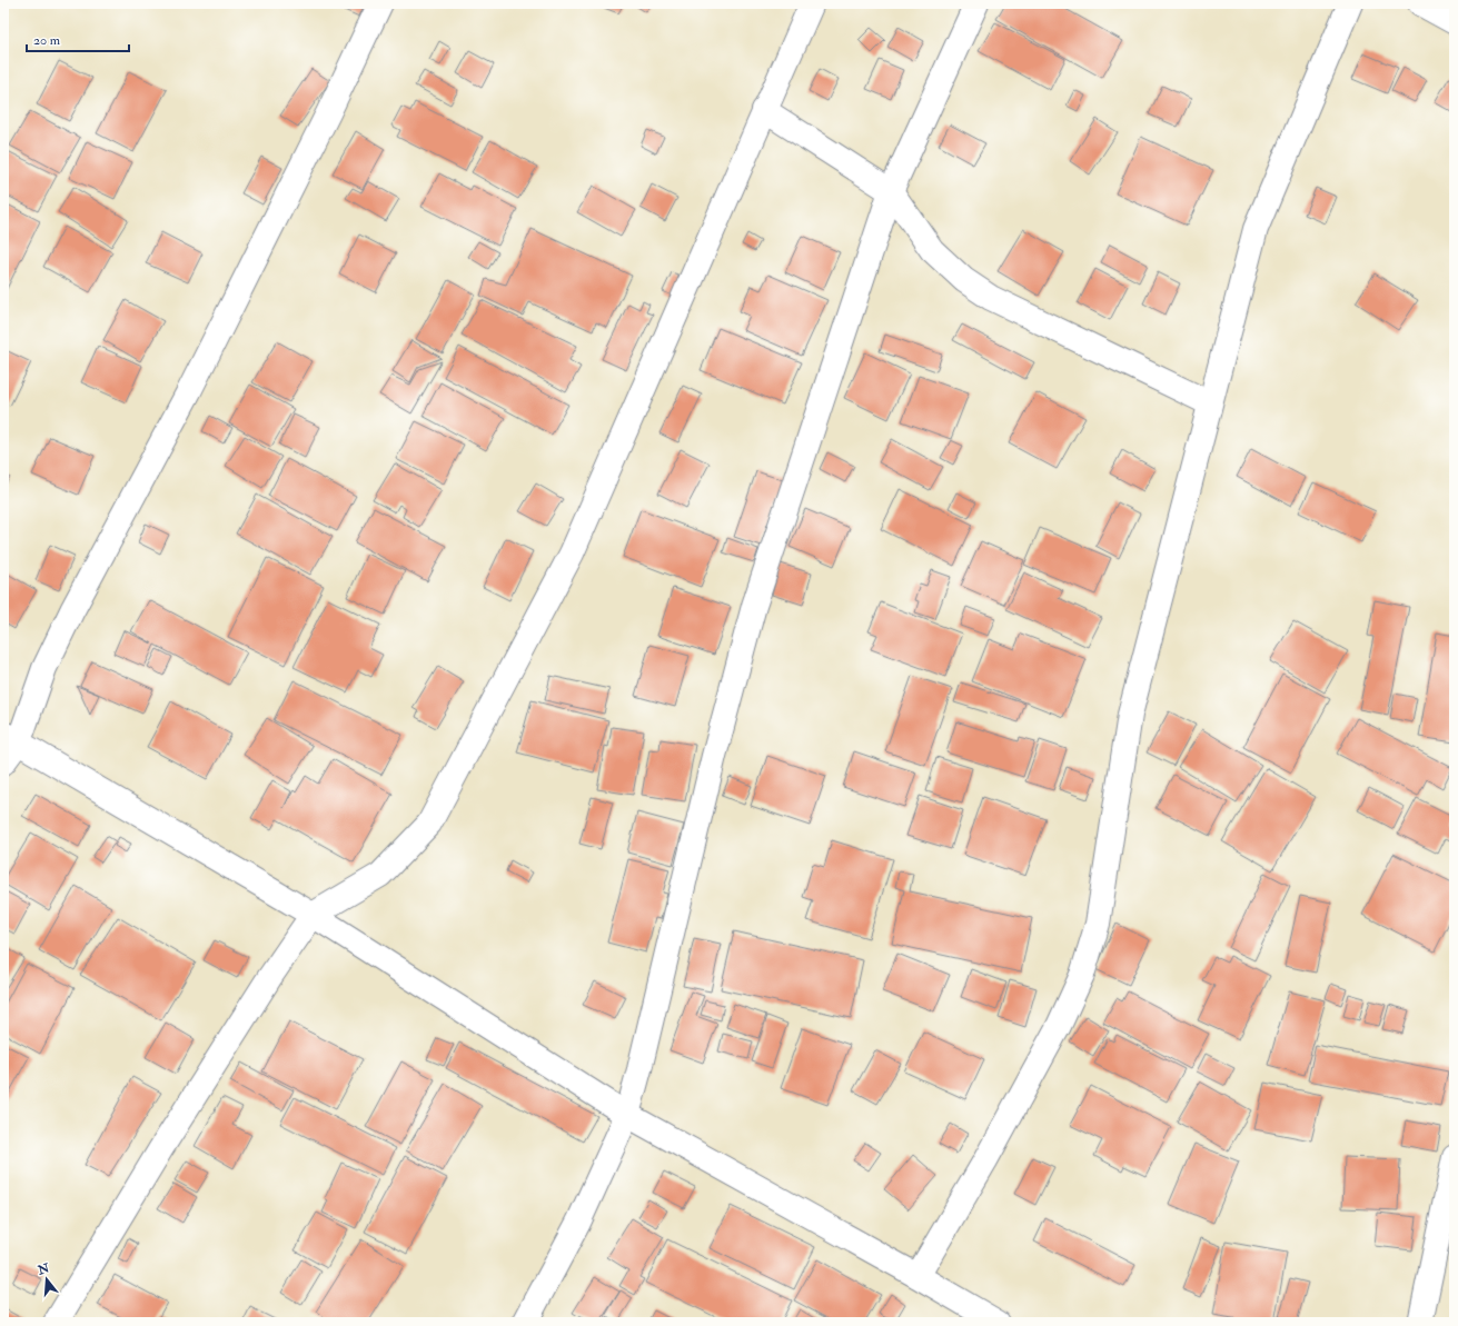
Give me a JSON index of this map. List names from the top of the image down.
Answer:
{
  "scale_bar": "20 m",
  "north": "top"
}
